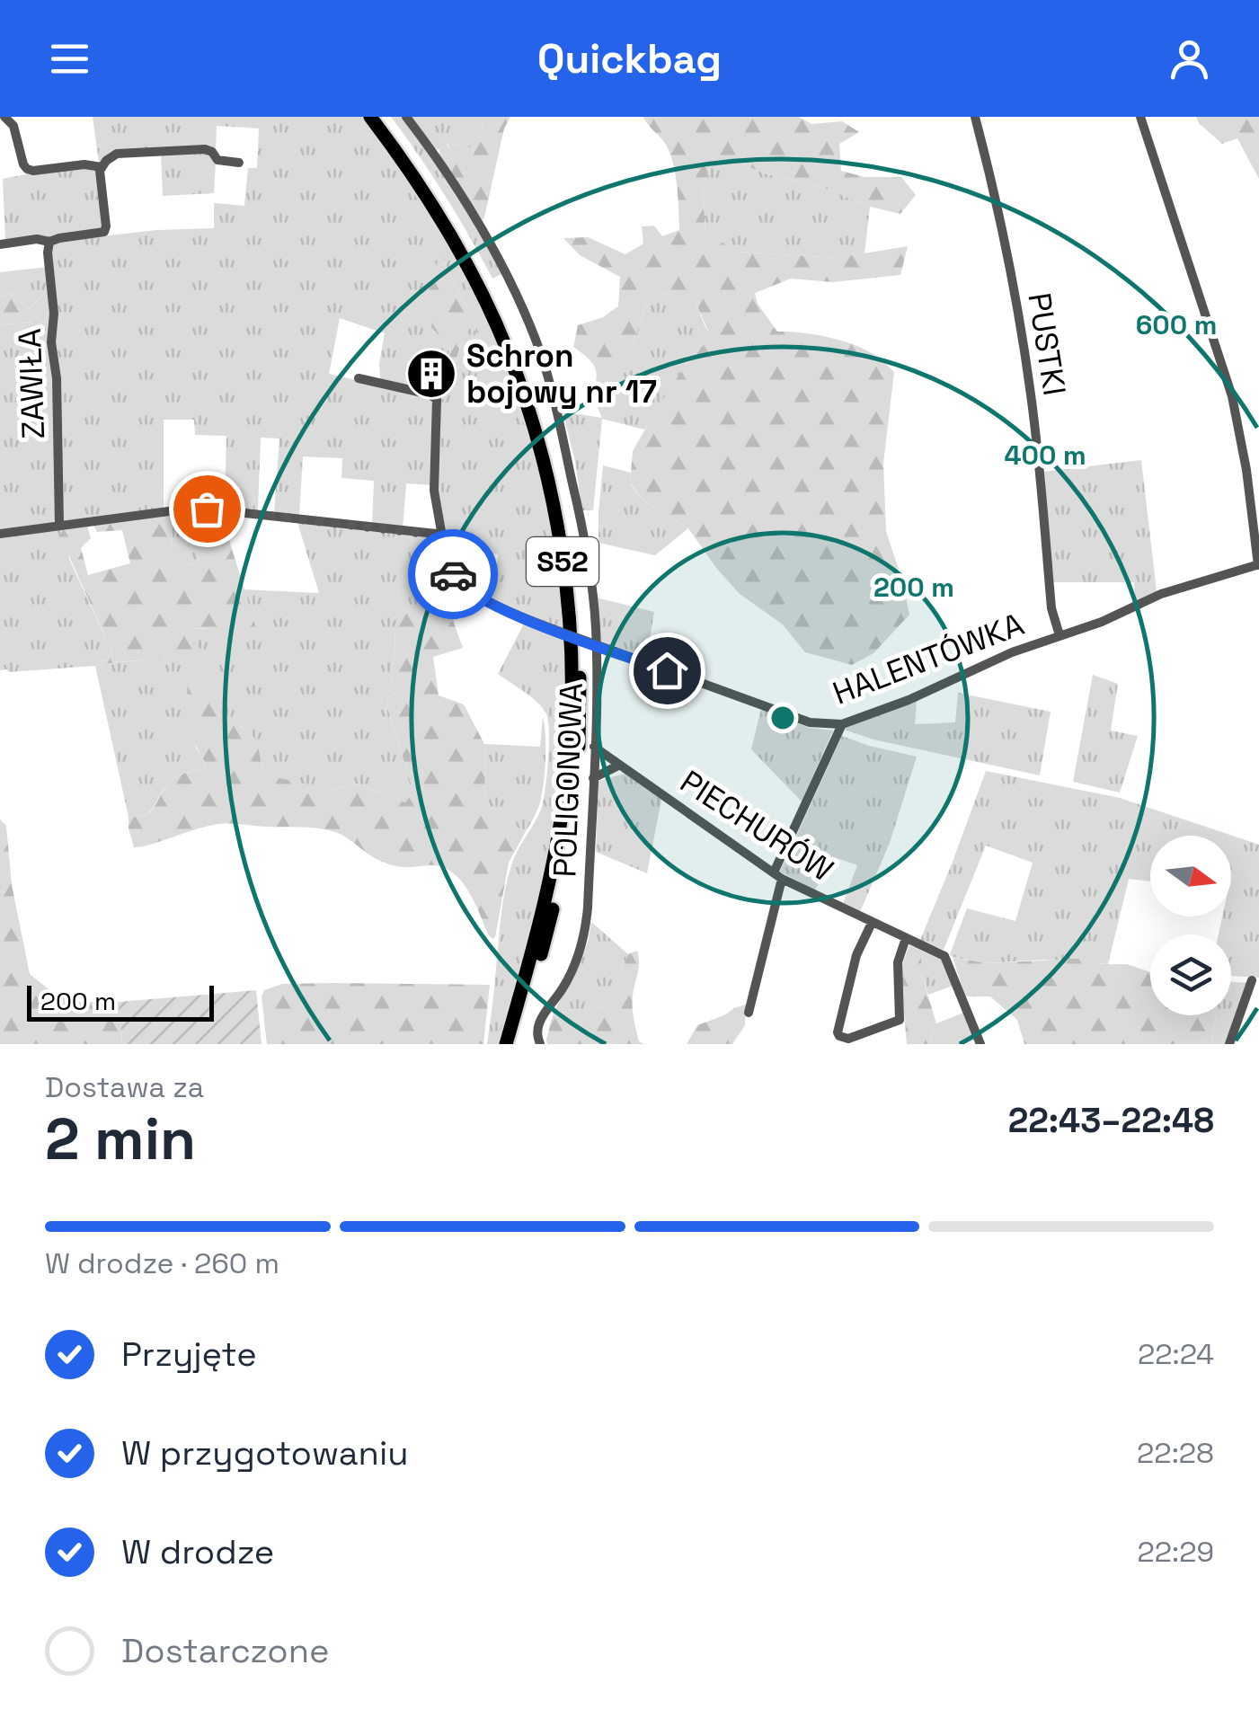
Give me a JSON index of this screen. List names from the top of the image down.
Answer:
{
  "streets": {
    "highway": ["S52"],
    "street": [
      "PUSTKI",
      "ZAWIŁA",
      "HALENTÓWKA",
      "POLIGONOWA",
      "PIECHURÓW"
    ]
  },
  "crossings": [
    ["PUSTKI", "HALENTÓWKA"],
    ["POLIGONOWA", "PIECHURÓW"]
  ],
  "places": {
    "building": ["Schron bojowy nr 17"]
  },
  "scale_bar": "200 m",
  "north": "right",
  "page": {
    "header": "Quickbag",
    "scale": "200 m",
    "heading": ["2 min", "Dostawa za", "22:43–22:48"],
    "bar": "W drodze · 260 m",
    "list": [
      ["Przyjęte", "22:24"],
      ["W przygotowaniu", "22:28"],
      ["W drodze", "22:29"],
      "Dostarczone"
    ]
  },
  "rings": ["600 m", "400 m", "200 m"]
}
